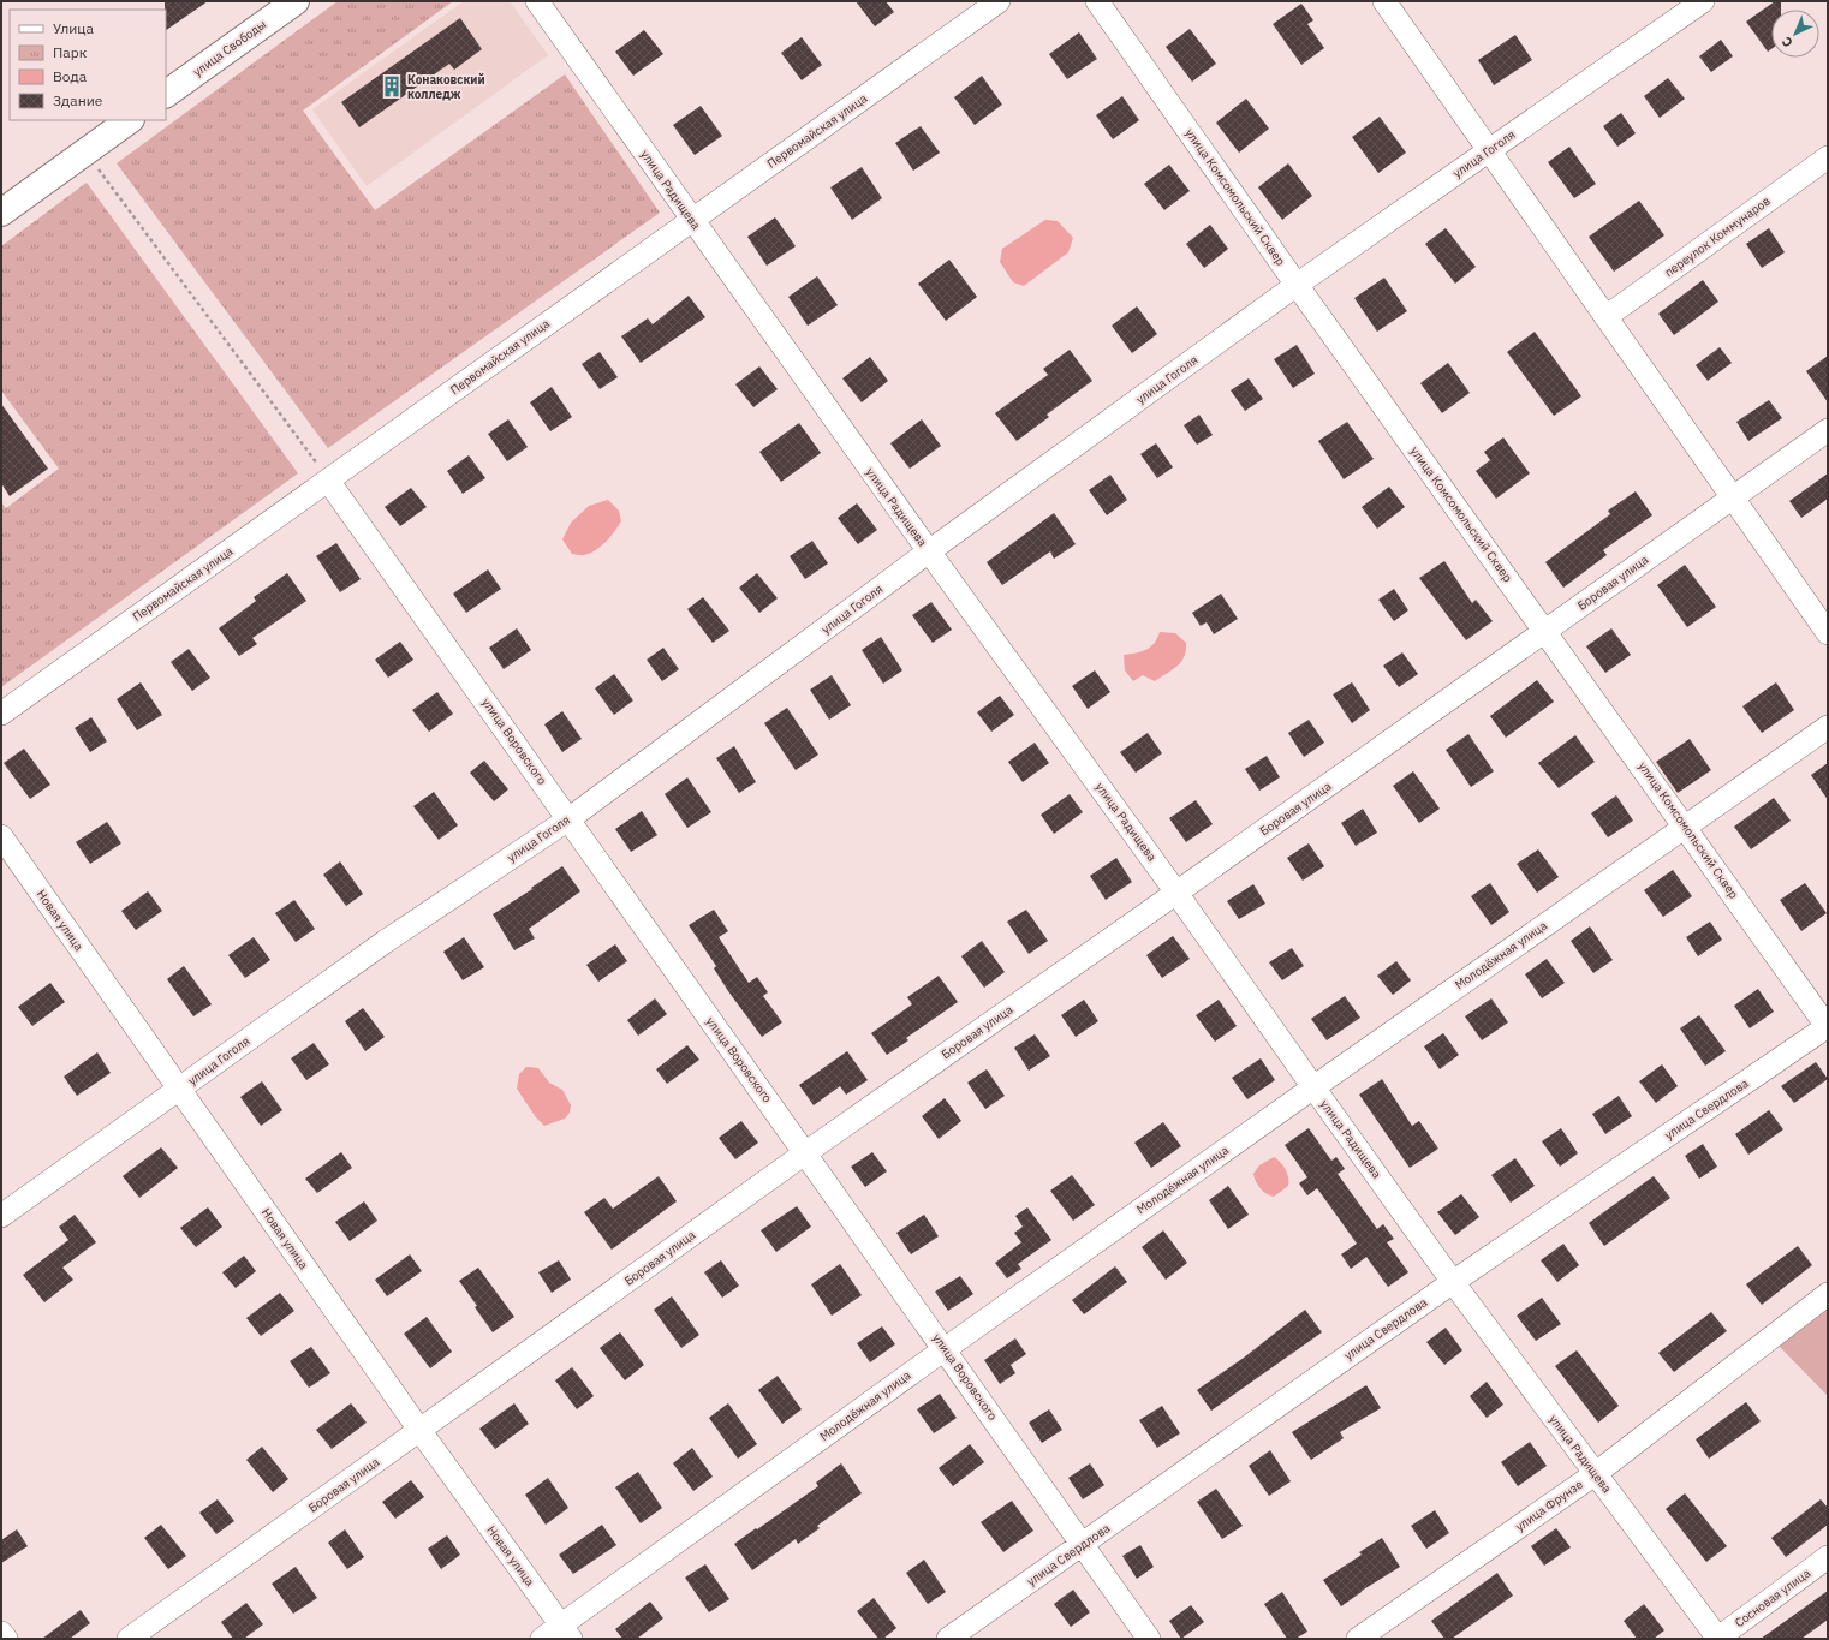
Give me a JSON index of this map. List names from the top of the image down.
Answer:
{
  "streets": {
    "main road": ["улица Свободы"],
    "street": [
      "Первомайская улица",
      "улица Гоголя",
      "улица Радищева",
      "улица Комсомольский Сквер",
      "переулок Коммунаров",
      "Боровая улица",
      "улица Воровского",
      "Новая улица",
      "Молодёжная улица",
      "улица Свердлова",
      "улица Фрунзе",
      "Сосновая улица"
    ]
  },
  "crossings": [
    ["Первомайская улица", "улица Радищева"],
    ["Первомайская улица", "улица Воровского"],
    ["улица Гоголя", "улица Радищева"],
    ["улица Гоголя", "улица Комсомольский Сквер"],
    ["улица Гоголя", "улица Воровского"],
    ["улица Гоголя", "Новая улица"],
    ["улица Радищева", "Боровая улица"],
    ["улица Радищева", "Молодёжная улица"],
    ["улица Радищева", "улица Свердлова"],
    ["улица Радищева", "улица Фрунзе"],
    ["улица Радищева", "Сосновая улица"],
    ["улица Комсомольский Сквер", "Боровая улица"],
    ["улица Комсомольский Сквер", "Молодёжная улица"],
    ["улица Комсомольский Сквер", "улица Свердлова"],
    ["Боровая улица", "улица Воровского"],
    ["Боровая улица", "Новая улица"],
    ["улица Воровского", "Молодёжная улица"],
    ["улица Воровского", "улица Свердлова"],
    ["Новая улица", "Молодёжная улица"]
  ],
  "places": {
    "building": ["Конаковский колледж"]
  },
  "legend": [
    "Улица",
    "Парк",
    "Вода",
    "Здание"
  ],
  "north": "bottom left"
}
